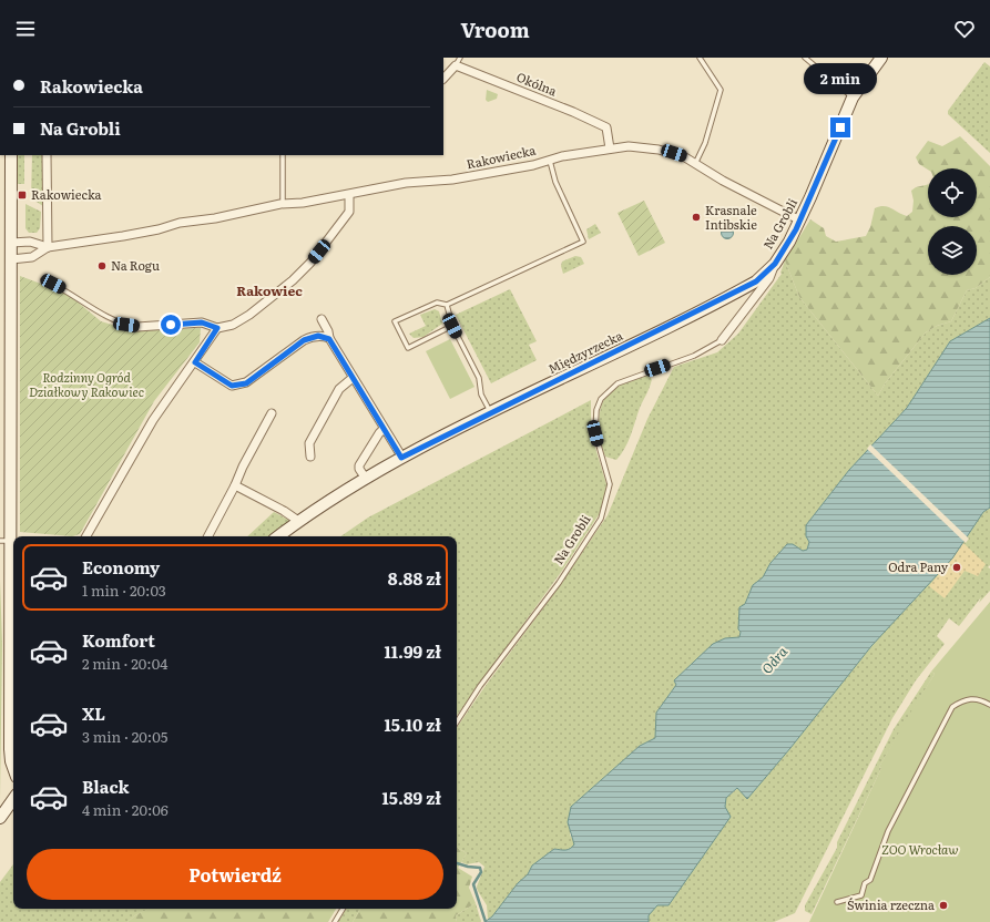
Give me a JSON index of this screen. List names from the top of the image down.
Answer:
{
  "streets": {
    "street": [
      "Okólna",
      "Rakowiecka",
      "Na Grobli",
      "Międzyrzecka"
    ]
  },
  "crossings": [
    ["Okólna", "Rakowiecka"],
    ["Na Grobli", "Międzyrzecka"]
  ],
  "districts": ["Rakowiec"],
  "water": ["Odra"],
  "parks": ["Rodzinny Ogród Działkowy Rakowiec", "ZOO Wrocław"],
  "places": {
    "transit": ["Rakowiecka"],
    "other": [
      "Krasnale Intibskie",
      "Na Rogu",
      "Odra Pany",
      "Świnia rzeczna"
    ]
  },
  "page": {
    "header": "Vroom",
    "banner": ["Rakowiecka", "Na Grobli"],
    "bubble": "2 min",
    "list": [
      {
        "name": "Economy",
        "note": "1 min · 20:03",
        "value": "8.88 zł"
      },
      {
        "name": "Komfort",
        "note": "2 min · 20:04",
        "value": "11.99 zł"
      },
      {
        "name": "XL",
        "note": "3 min · 20:05",
        "value": "15.10 zł"
      },
      {
        "name": "Black",
        "note": "4 min · 20:06",
        "value": "15.89 zł"
      }
    ],
    "buttons": "Potwierdź"
  }
}
